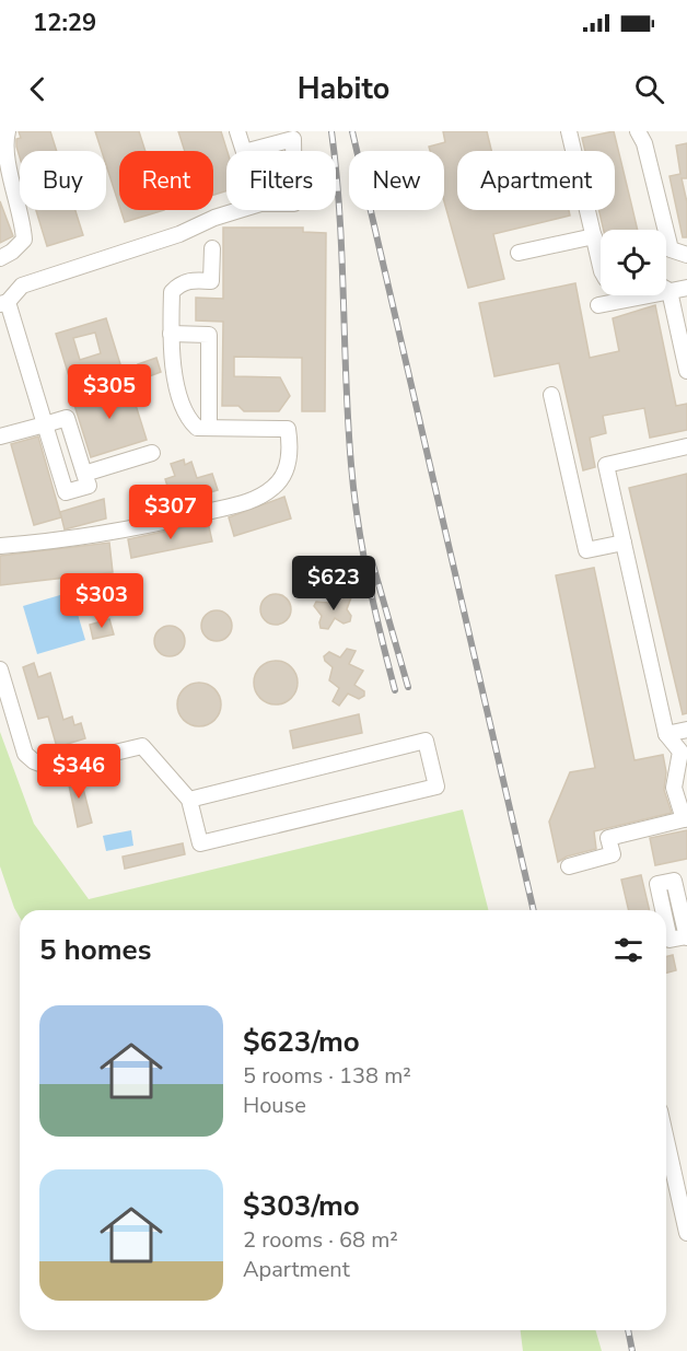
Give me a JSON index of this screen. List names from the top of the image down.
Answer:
{
  "page": {
    "status": "12:29",
    "header": "Habito",
    "chip": [
      "Buy",
      "Rent",
      "Filters",
      "New",
      "Apartment"
    ],
    "price": [
      "$305",
      "$307",
      "$623",
      "$303",
      "$346"
    ],
    "heading": "5 homes",
    "list": [
      {
        "name": "$623/mo",
        "note": "5 rooms · 138 m² · House"
      },
      {
        "name": "$303/mo",
        "note": "2 rooms · 68 m² · Apartment"
      }
    ]
  }
}
